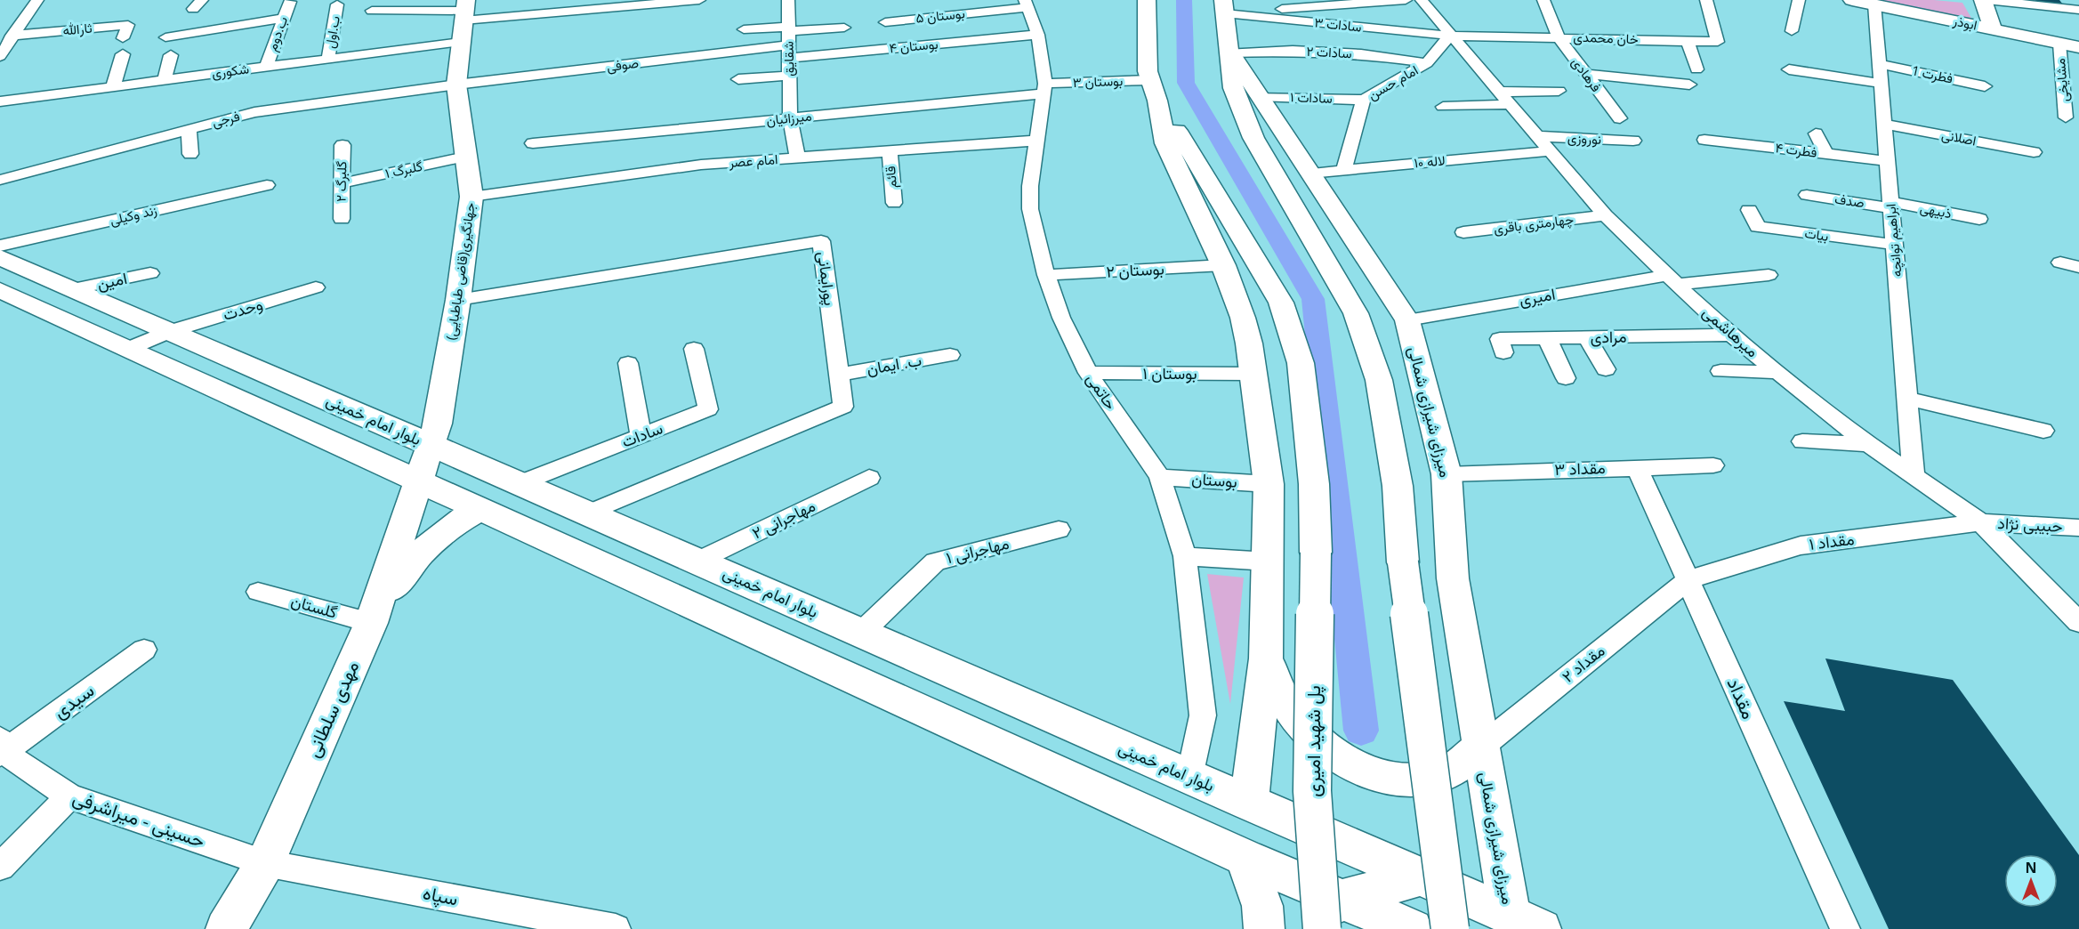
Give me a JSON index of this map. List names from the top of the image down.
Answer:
{
  "streets": {
    "main road": [
      "ابوذر",
      "جهانگیری(قاضی طباطبایی)",
      "میرزای شیرازی شمالی",
      "بلوار امام خمینی",
      "مهدی سلطانی",
      "پل شهید امیری"
    ],
    "street": [
      "بوستان ۵",
      "سادات ۳",
      "ثارالله",
      "ب.اول",
      "ب.دوم",
      "خان محمدی",
      "بوستان ۴",
      "سادات ۲",
      "شقایق",
      "صوفی",
      "شکوری",
      "فرهادی",
      "فطرت 1",
      "مشایخی",
      "بوستان ۳",
      "امام حسن",
      "سادات ۱",
      "میرزائیان",
      "فرجی",
      "اصلانی",
      "نوروزی",
      "فطرت ۴",
      "امام عصر",
      "لاله ۱۰",
      "گلبرگ ۱",
      "قائم",
      "گلبرگ ۲",
      "صدف",
      "ذبیهی",
      "زند وکیلی",
      "چهارمتری باقری",
      "بیات",
      "ابراهیم توانچه",
      "بوستان ۲",
      "پورایمانی",
      "امین",
      "امیری",
      "وحدت",
      "میرهاشمی",
      "مرادی",
      "ب. ایمان",
      "بوستان ۱",
      "حاتمی",
      "سادات",
      "مقداد ۳",
      "بوستان",
      "مهاجرانی ۲",
      "حبیبی نژاد",
      "مقداد ۱",
      "مهاجرانی ۱",
      "گلستان",
      "مقداد ۲",
      "مقداد",
      "سیدی",
      "حسینی - میراشرفی",
      "سپاه"
    ]
  },
  "crossings": [
    ["بوستان ۵", "حاتمی"],
    ["ابوذر", "مشایخی"],
    ["ابوذر", "ابراهیم توانچه"],
    ["سادات ۳", "خان محمدی"],
    ["سادات ۳", "امام حسن"],
    ["سادات ۳", "میرهاشمی"],
    ["سادات ۳", "میرزای شیرازی شمالی"],
    ["ب.اول", "شکوری"],
    ["ب.دوم", "شکوری"],
    ["خان محمدی", "فرهادی"],
    ["خان محمدی", "امام حسن"],
    ["خان محمدی", "میرهاشمی"],
    ["بوستان ۴", "شقایق"],
    ["بوستان ۴", "صوفی"],
    ["بوستان ۴", "حاتمی"],
    ["سادات ۲", "امام حسن"],
    ["سادات ۲", "میرزای شیرازی شمالی"],
    ["شقایق", "صوفی"],
    ["شقایق", "میرزائیان"],
    ["شقایق", "امام عصر"],
    ["صوفی", "فرجی"],
    ["صوفی", "جهانگیری(قاضی طباطبایی)"],
    ["شکوری", "جهانگیری(قاضی طباطبایی)"],
    ["فطرت 1", "ابراهیم توانچه"],
    ["بوستان ۳", "میرزائیان"],
    ["بوستان ۳", "حاتمی"],
    ["بوستان ۳", "پل شهید امیری"],
    ["امام حسن", "سادات ۱"],
    ["امام حسن", "لاله ۱۰"],
    ["امام حسن", "میرهاشمی"],
    ["سادات ۱", "میرزای شیرازی شمالی"],
    ["میرزائیان", "حاتمی"],
    ["فرجی", "جهانگیری(قاضی طباطبایی)"],
    ["اصلانی", "ابراهیم توانچه"],
    ["نوروزی", "میرهاشمی"],
    ["فطرت ۴", "ابراهیم توانچه"],
    ["امام عصر", "قائم"],
    ["امام عصر", "جهانگیری(قاضی طباطبایی)"],
    ["امام عصر", "حاتمی"],
    ["لاله ۱۰", "میرهاشمی"],
    ["لاله ۱۰", "میرزای شیرازی شمالی"],
    ["گلبرگ ۱", "گلبرگ ۲"],
    ["گلبرگ ۱", "جهانگیری(قاضی طباطبایی)"],
    ["صدف", "ذبیهی"],
    ["صدف", "ابراهیم توانچه"],
    ["ذبیهی", "ابراهیم توانچه"],
    ["چهارمتری باقری", "میرهاشمی"],
    ["بیات", "ابراهیم توانچه"],
    ["ابراهیم توانچه", "میرهاشمی"],
    ["بوستان ۲", "حاتمی"],
    ["جهانگیری(قاضی طباطبایی)", "پورایمانی"],
    ["جهانگیری(قاضی طباطبایی)", "بلوار امام خمینی"],
    ["جهانگیری(قاضی طباطبایی)", "مهدی سلطانی"],
    ["پورایمانی", "ب. ایمان"],
    ["پورایمانی", "بلوار امام خمینی"],
    ["امین", "بلوار امام خمینی"],
    ["امیری", "میرهاشمی"],
    ["امیری", "میرزای شیرازی شمالی"],
    ["وحدت", "بلوار امام خمینی"],
    ["میرهاشمی", "مرادی"],
    ["میرهاشمی", "حبیبی نژاد"],
    ["میرهاشمی", "مقداد ۱"],
    ["بوستان ۱", "حاتمی"],
    ["حاتمی", "بلوار امام خمینی"],
    ["حاتمی", "بوستان"],
    ["میرزای شیرازی شمالی", "بلوار امام خمینی"],
    ["میرزای شیرازی شمالی", "مقداد ۳"],
    ["میرزای شیرازی شمالی", "مقداد ۲"],
    ["بلوار امام خمینی", "سادات"],
    ["بلوار امام خمینی", "مهاجرانی ۲"],
    ["بلوار امام خمینی", "مهاجرانی ۱"],
    ["مقداد ۳", "مقداد"],
    ["حبیبی نژاد", "مقداد ۱"],
    ["مقداد ۱", "مقداد ۲"],
    ["مقداد ۱", "مقداد"],
    ["گلستان", "مهدی سلطانی"],
    ["مقداد ۲", "مقداد"],
    ["سیدی", "حسینی - میراشرفی"],
    ["مهدی سلطانی", "حسینی - میراشرفی"],
    ["مهدی سلطانی", "سپاه"],
    ["حسینی - میراشرفی", "سپاه"]
  ],
  "north": "top"
}
